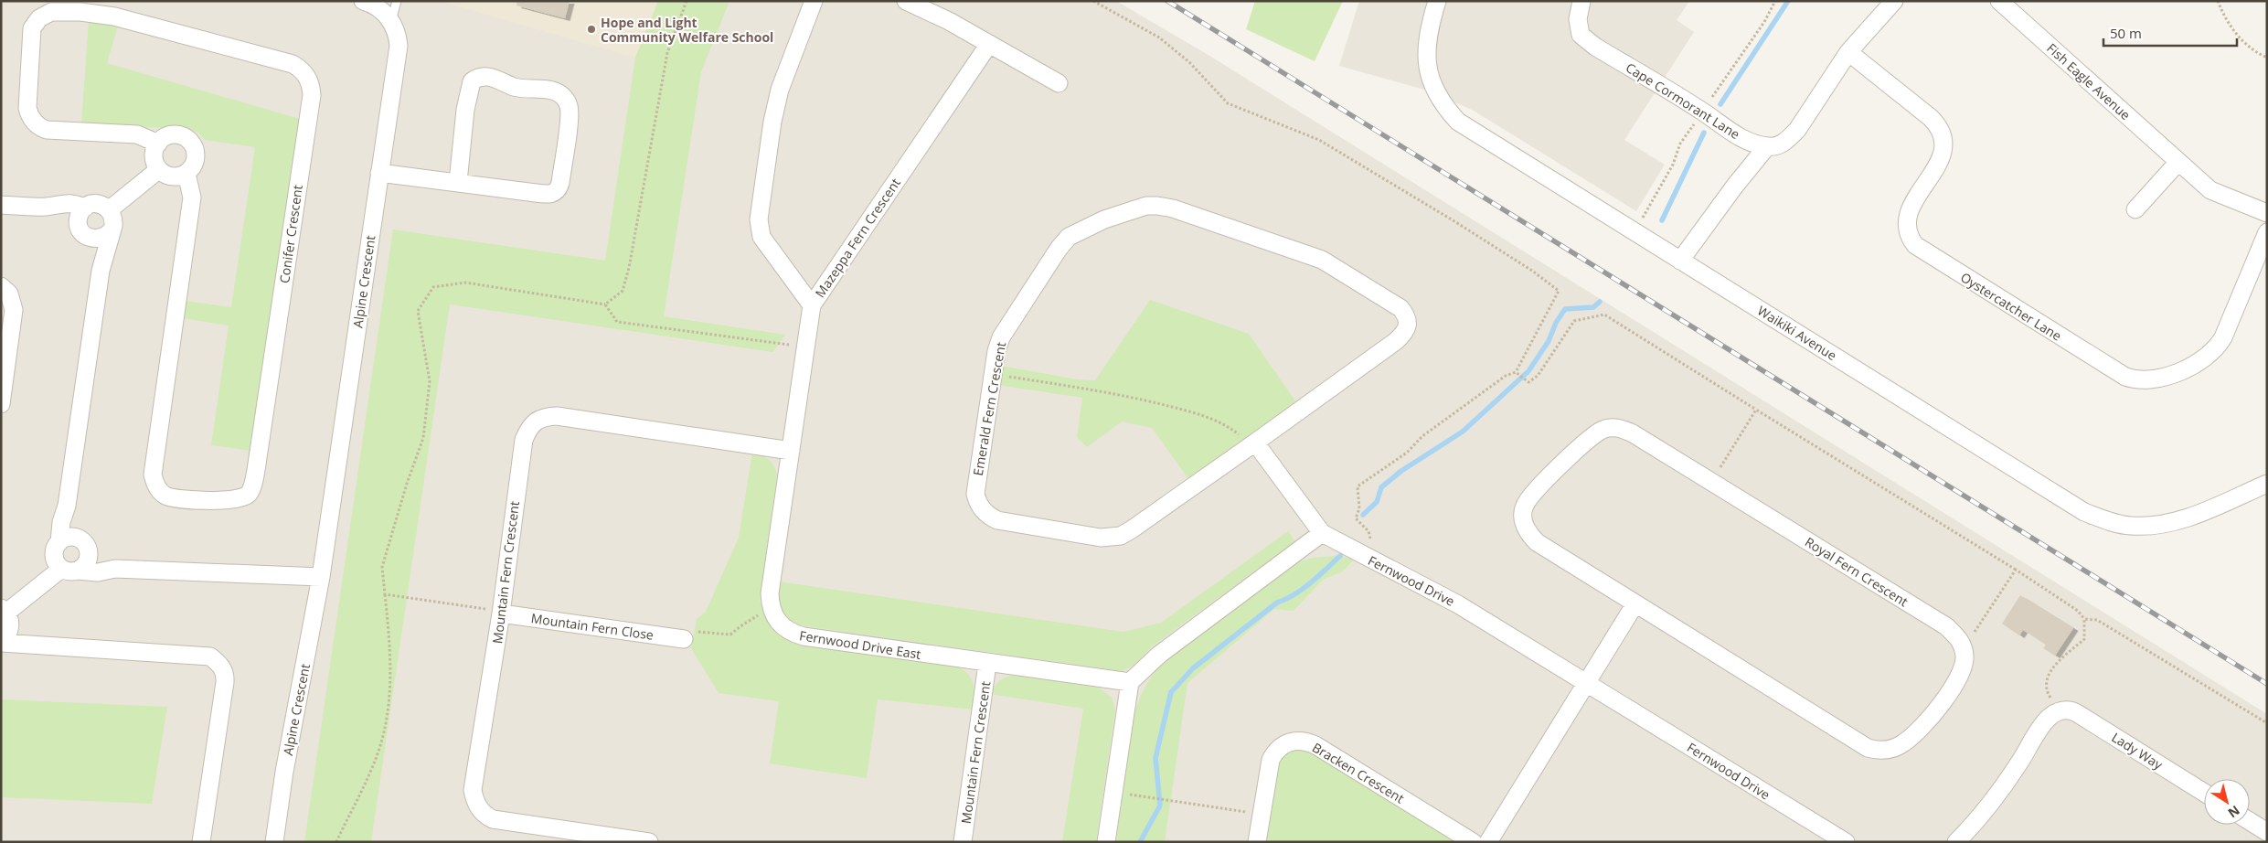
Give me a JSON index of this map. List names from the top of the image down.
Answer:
{
  "streets": {
    "street": [
      "Fish Eagle Avenue",
      "Cape Cormorant Lane",
      "Conifer Crescent",
      "Mazeppa Fern Crescent",
      "Alpine Crescent",
      "Oystercatcher Lane",
      "Waikiki Avenue",
      "Emerald Fern Crescent",
      "Royal Fern Crescent",
      "Mountain Fern Crescent",
      "Fernwood Drive",
      "Mountain Fern Close",
      "Fernwood Drive East",
      "Lady Way",
      "Bracken Crescent"
    ]
  },
  "crossings": [
    ["Mountain Fern Crescent", "Mountain Fern Close"],
    ["Mountain Fern Crescent", "Fernwood Drive East"]
  ],
  "places": ["Hope and Light Community Welfare School"],
  "scale_bar": "50 m",
  "north": "bottom right"
}
